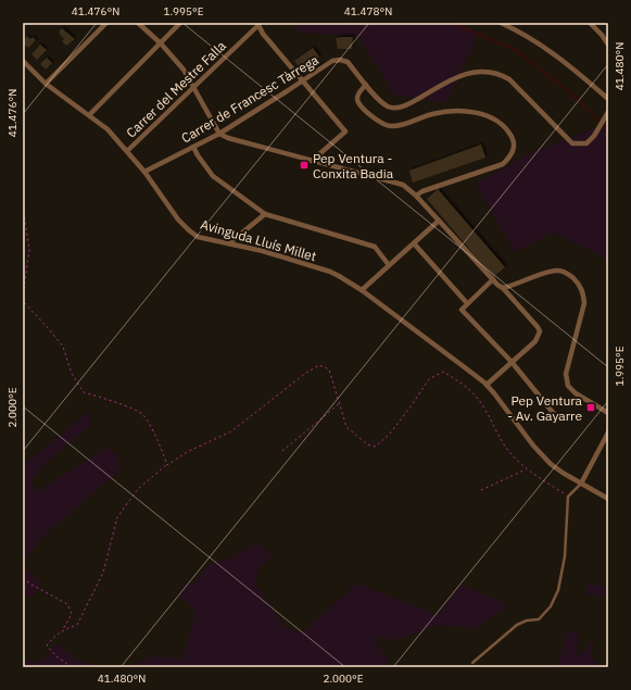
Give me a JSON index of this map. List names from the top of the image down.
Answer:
{
  "streets": {
    "street": ["Carrer del Mestre Falla", "Carrer de Francesc Tàrrega", "Avinguda Lluís Millet"]
  },
  "crossings": [
    ["Carrer del Mestre Falla", "Avinguda Lluís Millet"],
    ["Carrer de Francesc Tàrrega", "Avinguda Lluís Millet"]
  ],
  "places": {
    "transit": ["Pep Ventura - Conxita Badia", "Pep Ventura - Av. Gayarre"]
  },
  "coordinates": [
    "41.476°N",
    "1.995°E",
    "41.478°N",
    "41.480°N",
    "2.000°E"
  ]
}
